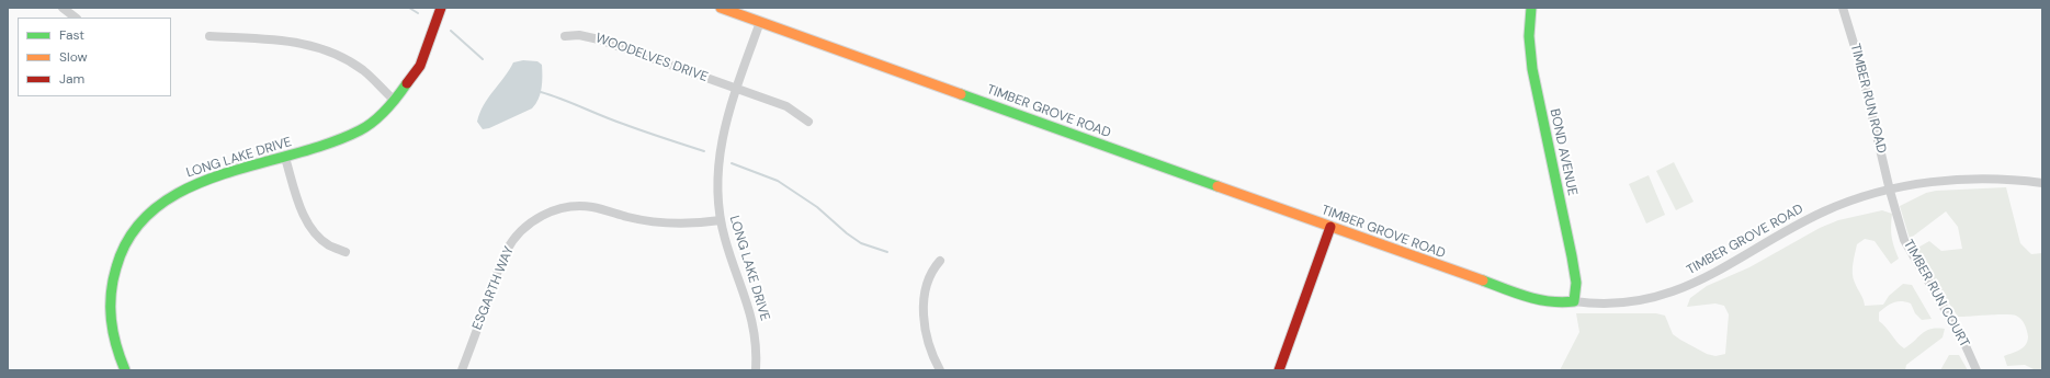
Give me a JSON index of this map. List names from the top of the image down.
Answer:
{
  "streets": {
    "street": [
      "WOODELVES DRIVE",
      "TIMBER RUN ROAD",
      "TIMBER GROVE ROAD",
      "BOND AVENUE",
      "LONG LAKE DRIVE",
      "ESGARTH WAY",
      "TIMBER RUN COURT"
    ]
  },
  "crossings": [
    ["WOODELVES DRIVE", "LONG LAKE DRIVE"],
    ["TIMBER RUN ROAD", "TIMBER GROVE ROAD"],
    ["TIMBER RUN ROAD", "TIMBER RUN COURT"],
    ["TIMBER GROVE ROAD", "BOND AVENUE"],
    ["TIMBER GROVE ROAD", "LONG LAKE DRIVE"],
    ["TIMBER GROVE ROAD", "TIMBER RUN COURT"],
    ["LONG LAKE DRIVE", "ESGARTH WAY"]
  ],
  "legend": ["Fast", "Slow", "Jam"]
}
